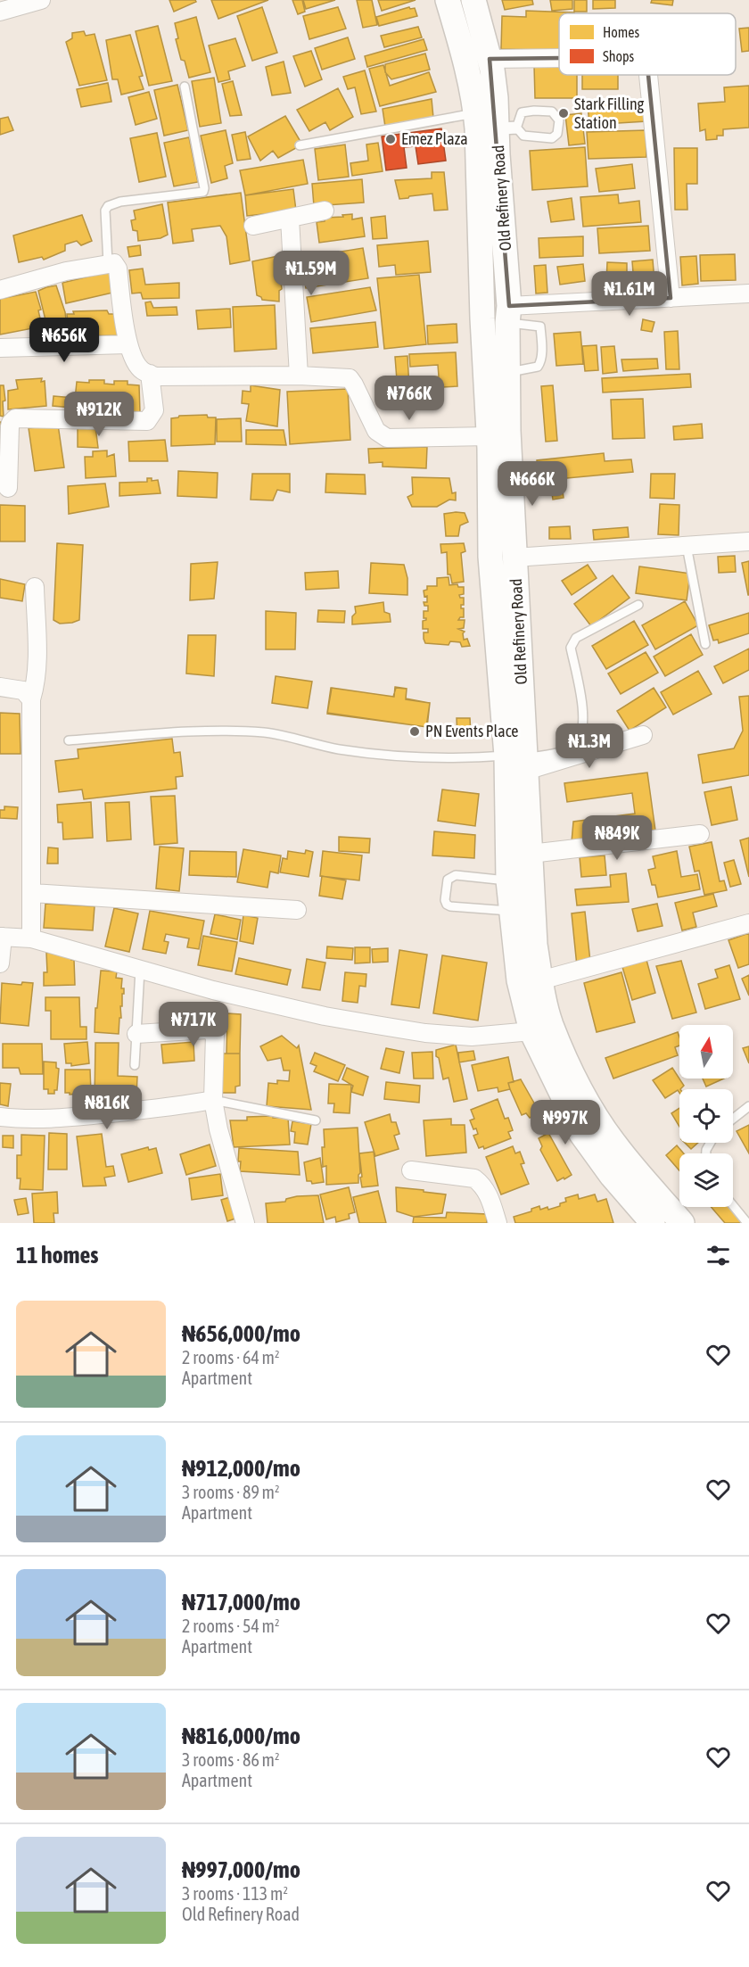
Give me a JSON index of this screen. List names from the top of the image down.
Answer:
{
  "streets": {
    "main road": ["Old Refinery Road"]
  },
  "places": ["Stark Filling Station", "Emez Plaza", "PN Events Place"],
  "legend": ["Homes", "Shops"],
  "north": "top",
  "page": {
    "price": [
      "₦1.59M",
      "₦1.61M",
      "₦656K",
      "₦766K",
      "₦912K",
      "₦666K",
      "₦1.3M",
      "₦849K",
      "₦717K",
      "₦816K",
      "₦997K"
    ],
    "heading": "11 homes",
    "list": [
      {
        "name": "₦656,000/mo",
        "note": "2 rooms · 64 m² · Apartment"
      },
      {
        "name": "₦912,000/mo",
        "note": "3 rooms · 89 m² · Apartment"
      },
      {
        "name": "₦717,000/mo",
        "note": "2 rooms · 54 m² · Apartment"
      },
      {
        "name": "₦816,000/mo",
        "note": "3 rooms · 86 m² · Apartment"
      },
      {
        "name": "₦997,000/mo",
        "note": "3 rooms · 113 m² · Old Refinery Road"
      }
    ]
  }
}
